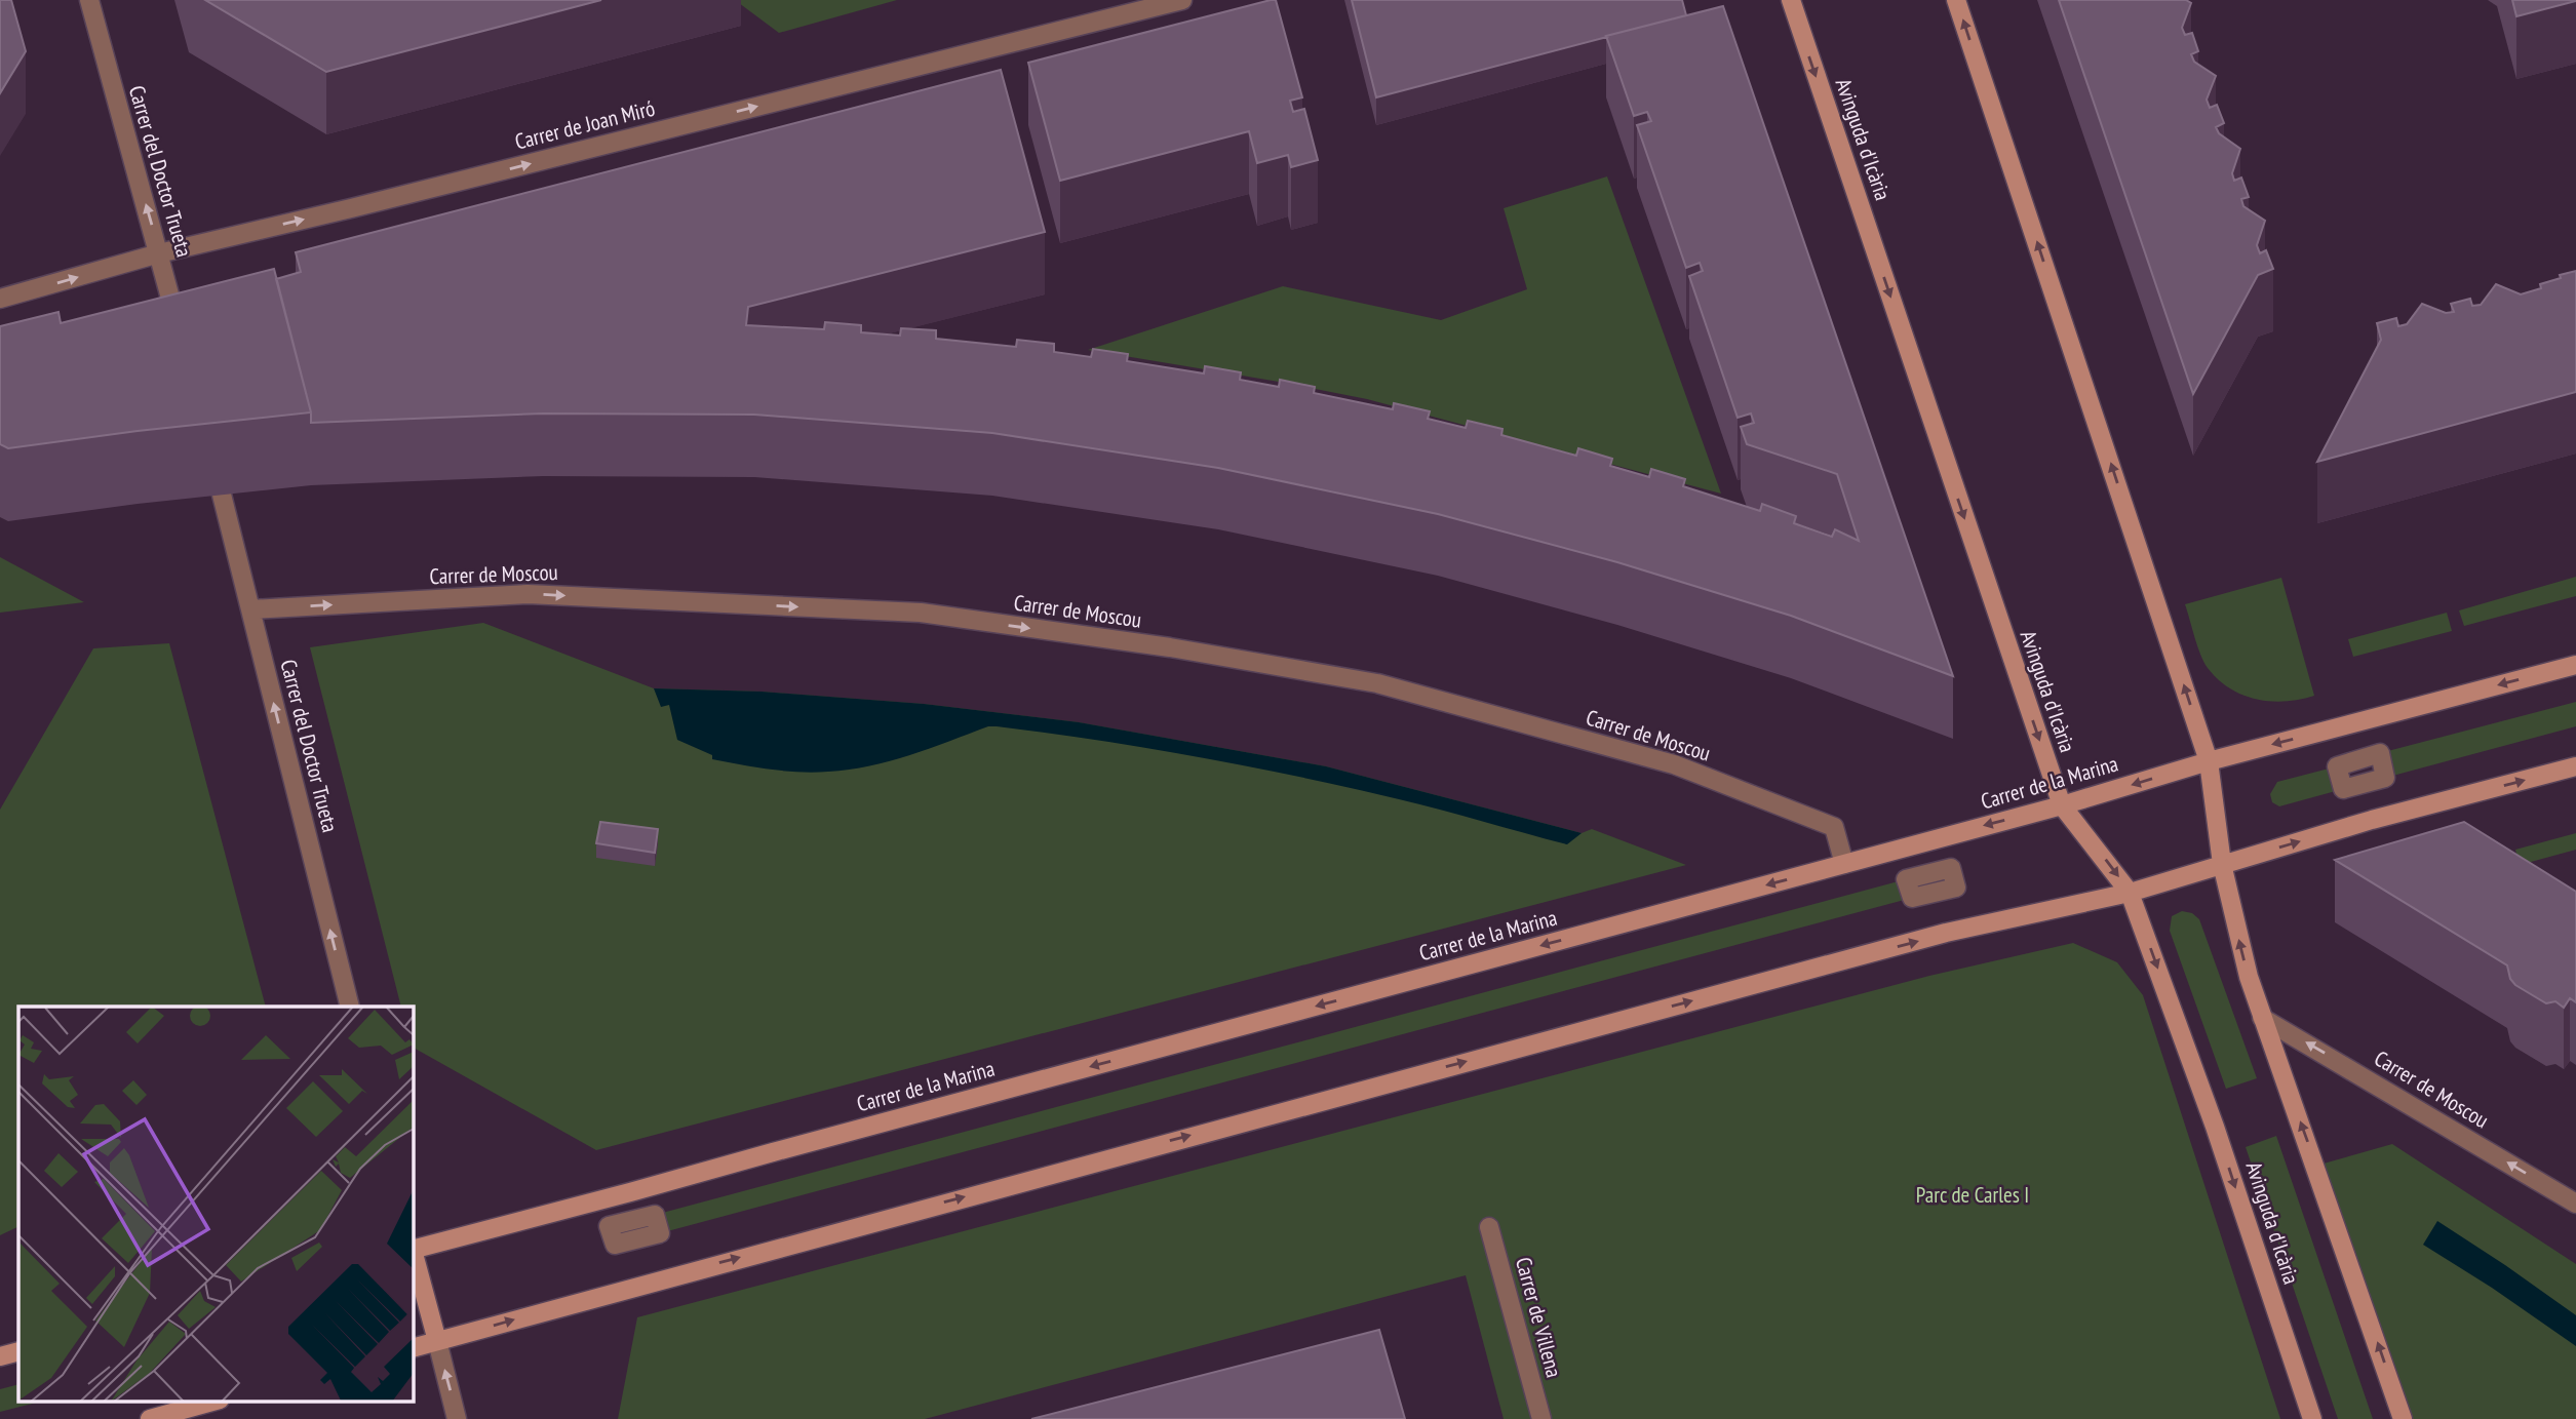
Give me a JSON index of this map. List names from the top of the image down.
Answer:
{
  "streets": {
    "street": [
      "Carrer de Joan Miró",
      "Avinguda d'Icària",
      "Carrer del Doctor Trueta",
      "Carrer de Moscou",
      "Carrer de la Marina",
      "Carrer de Villena"
    ]
  },
  "crossings": [
    ["Carrer de Joan Miró", "Carrer del Doctor Trueta"],
    ["Avinguda d'Icària", "Carrer de la Marina"],
    ["Carrer del Doctor Trueta", "Carrer de Moscou"],
    ["Carrer de Moscou", "Carrer de la Marina"]
  ],
  "one_way": ["Carrer de Joan Miró", "Carrer del Doctor Trueta"],
  "parks": ["Parc de Carles I"]
}
